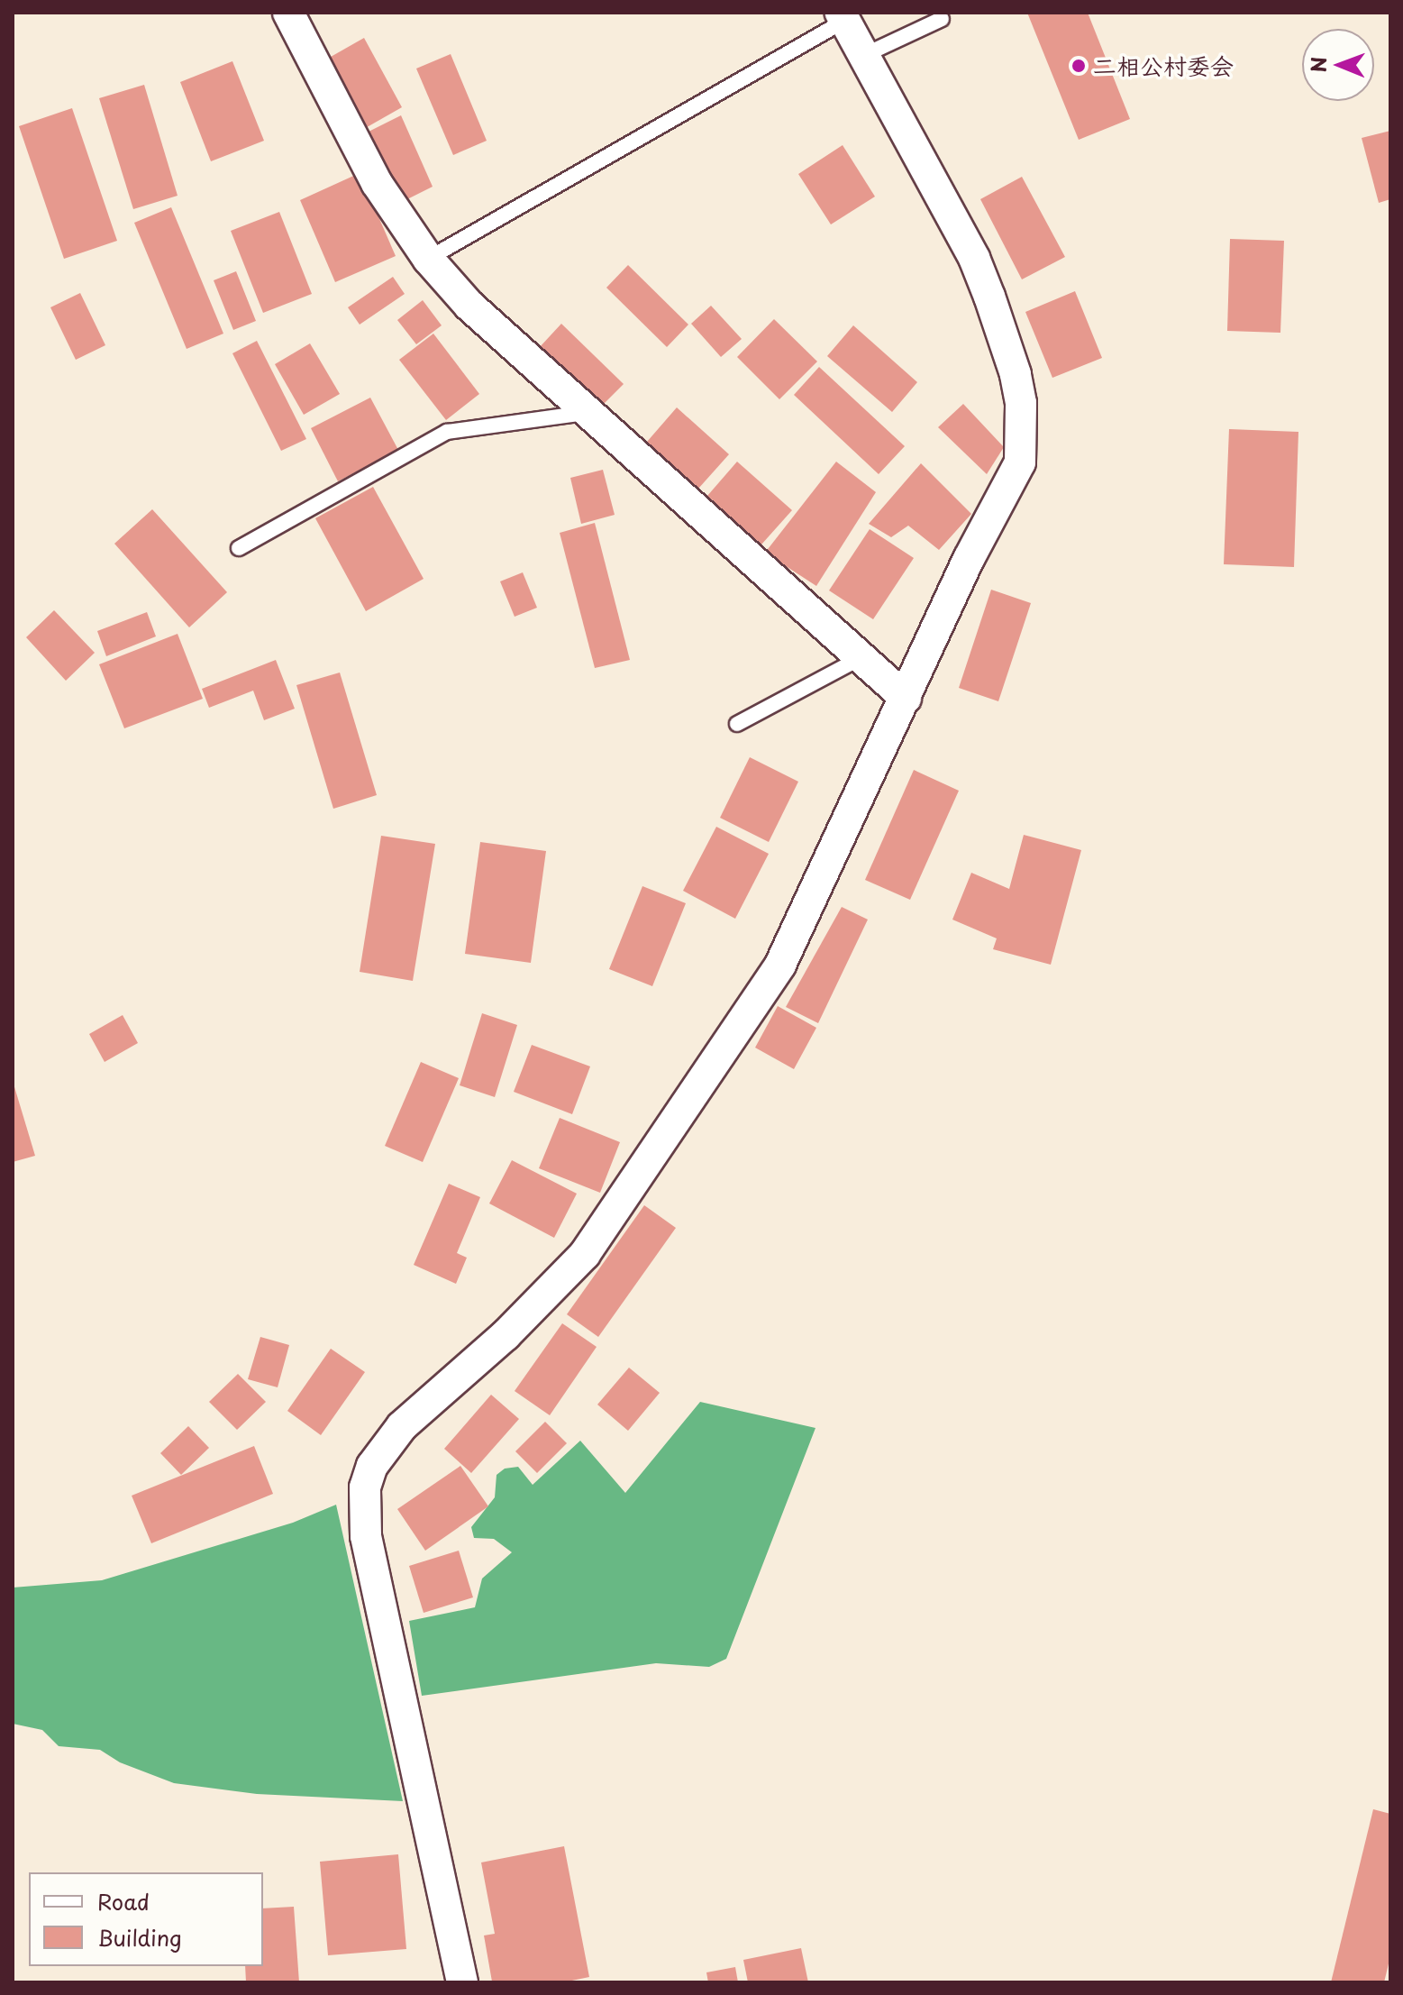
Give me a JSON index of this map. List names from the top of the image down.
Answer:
{
  "places": ["二相公村委会"],
  "legend": ["Road", "Building"],
  "north": "left"
}
